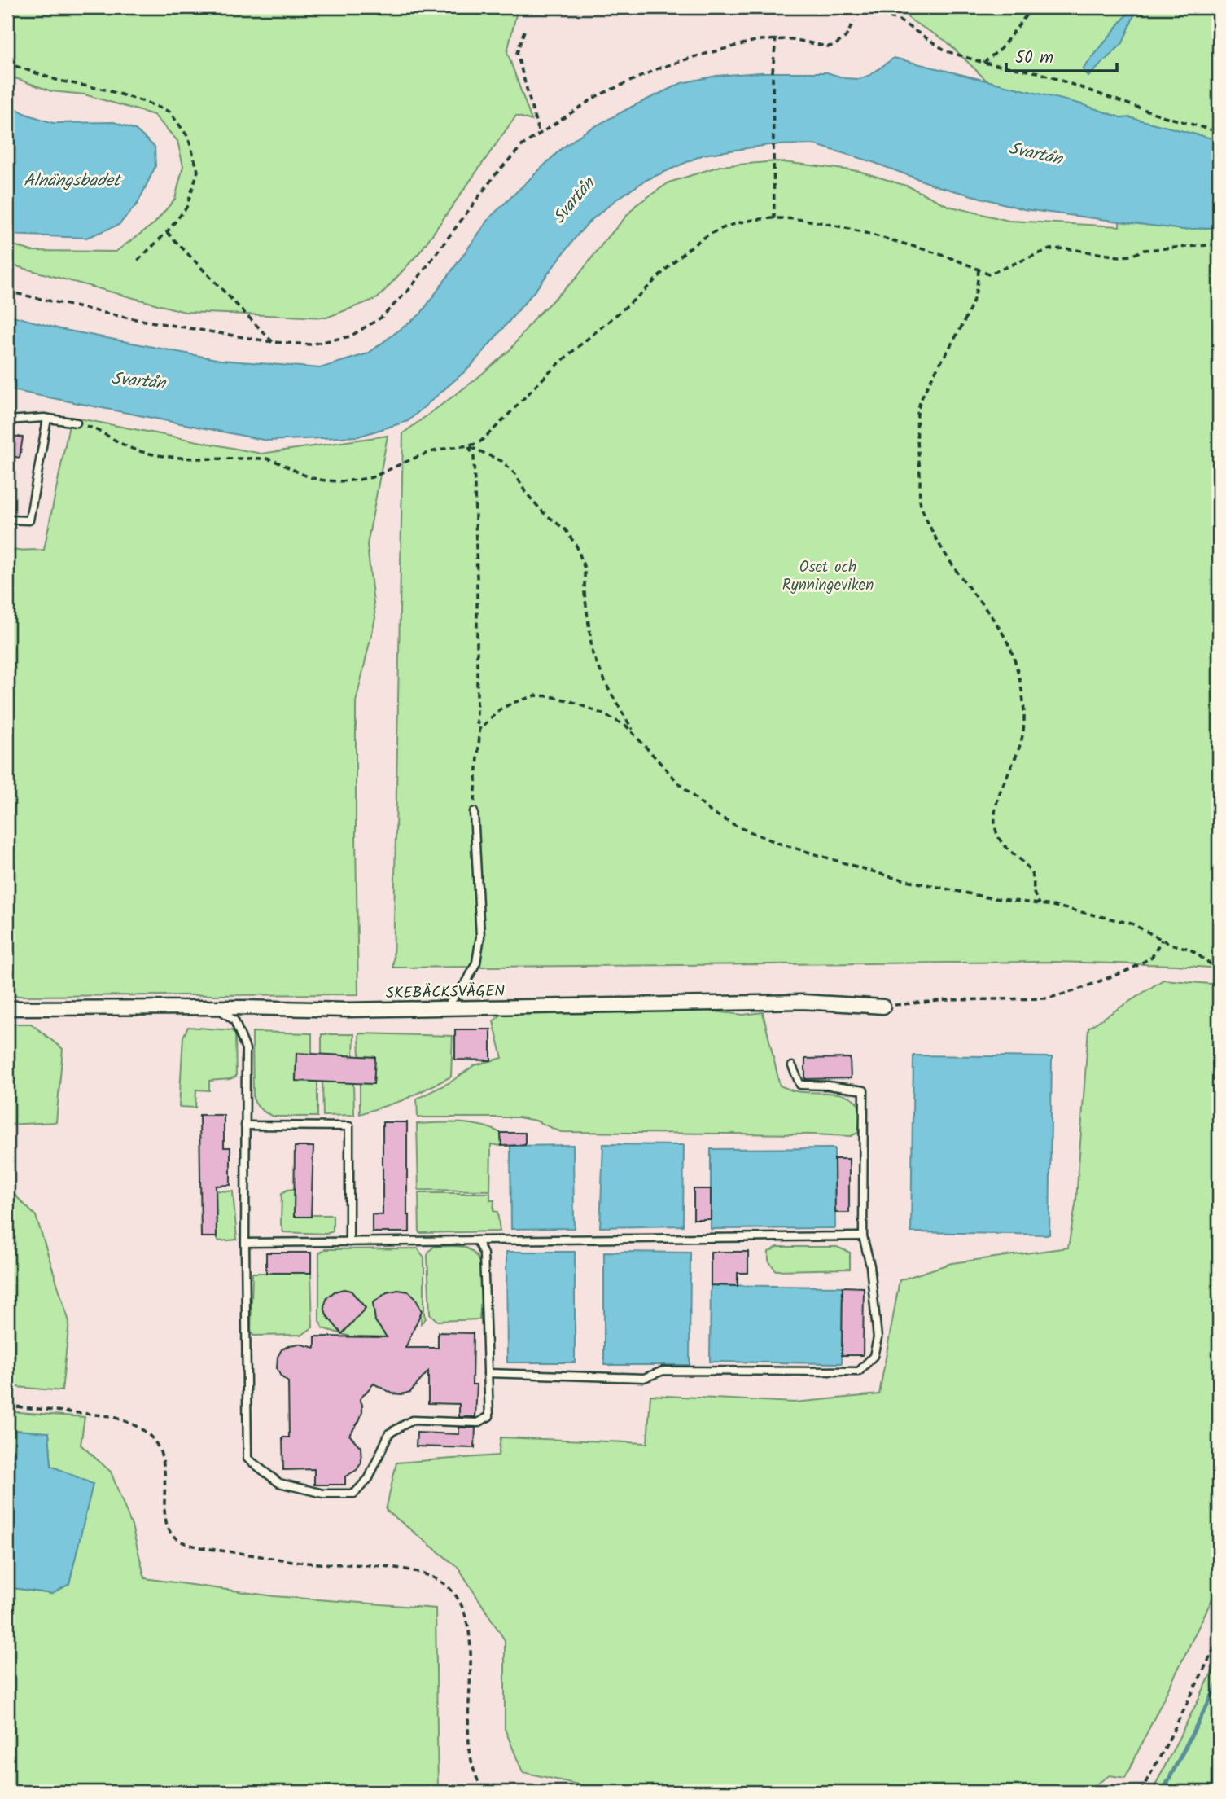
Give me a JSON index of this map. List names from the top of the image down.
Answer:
{
  "streets": {
    "street": ["SKEBÄCKSVÄGEN"]
  },
  "water": ["Svartån", "Alnängsbadet"],
  "parks": ["Oset och Rynningeviken"],
  "scale_bar": "50 m"
}
